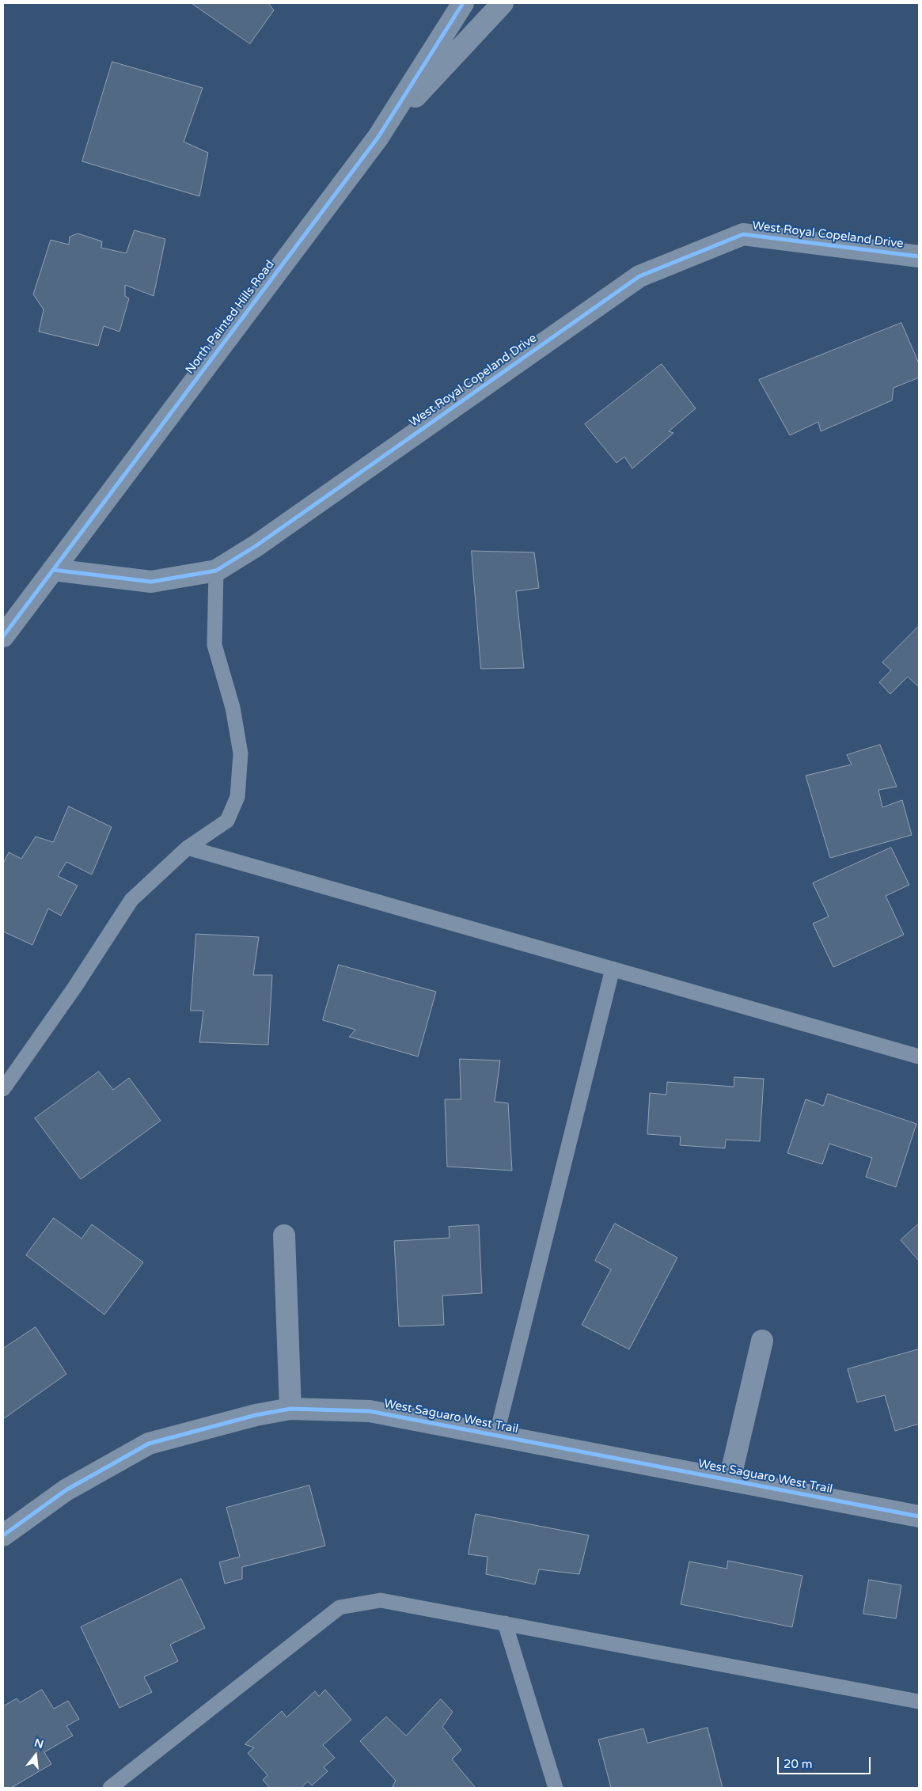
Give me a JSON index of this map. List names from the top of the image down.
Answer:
{
  "streets": {
    "street": ["West Royal Copeland Drive", "North Painted Hills Road", "West Saguaro West Trail"]
  },
  "crossings": [
    ["West Royal Copeland Drive", "North Painted Hills Road"]
  ],
  "scale_bar": "20 m",
  "north": "top"
}
